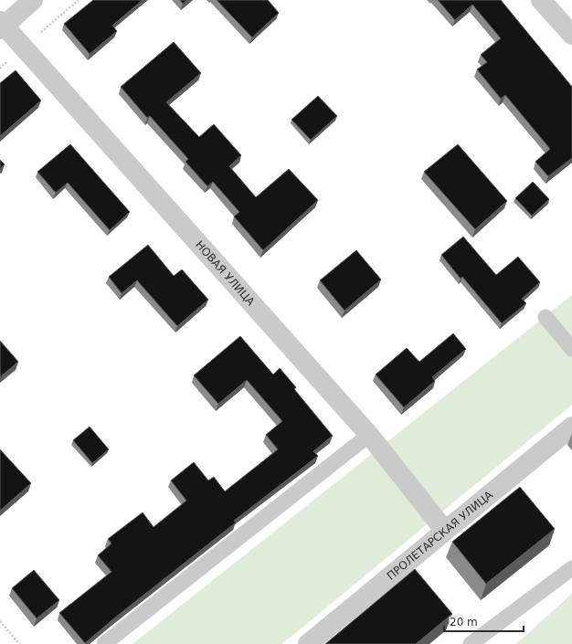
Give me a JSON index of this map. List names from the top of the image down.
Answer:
{
  "streets": {
    "street": ["НОВАЯ УЛИЦА", "ПРОЛЕТАРСКАЯ УЛИЦА"]
  },
  "crossings": [
    ["НОВАЯ УЛИЦА", "ПРОЛЕТАРСКАЯ УЛИЦА"]
  ],
  "scale_bar": "20 m"
}
